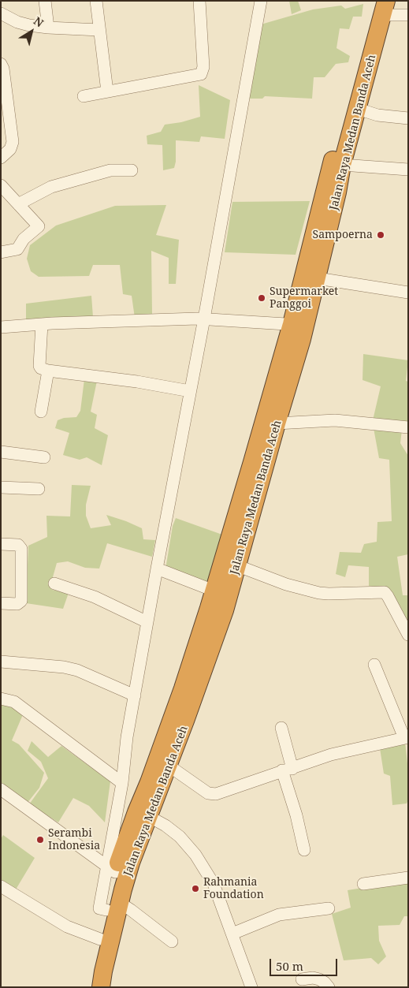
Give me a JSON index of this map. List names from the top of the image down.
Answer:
{
  "streets": {
    "highway": ["Jalan Raya Medan Banda Aceh"]
  },
  "places": [
    "Sampoerna",
    "Supermarket Panggoi",
    "Serambi Indonesia",
    "Rahmania Foundation"
  ],
  "scale_bar": "50 m",
  "north": "top right"
}
